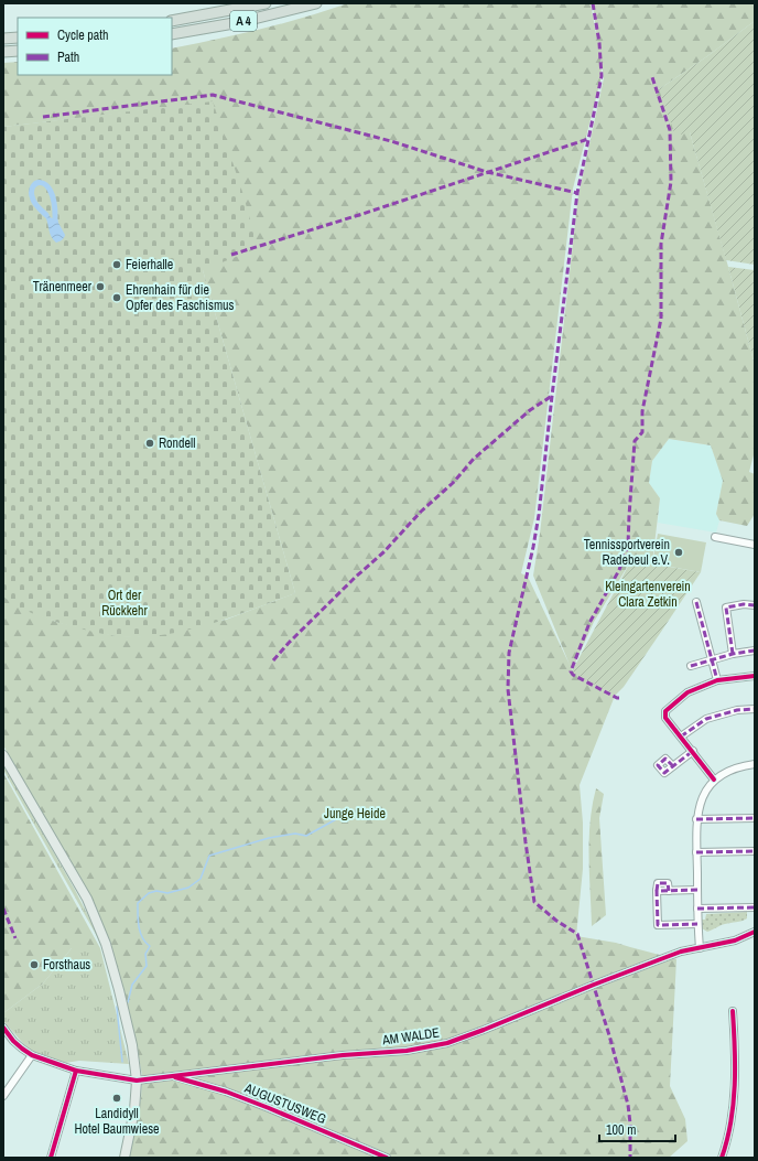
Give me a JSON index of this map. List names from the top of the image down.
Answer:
{
  "streets": {
    "highway": ["A 4"],
    "street": ["AM WALDE", "AUGUSTUSWEG"]
  },
  "crossings": [
    ["AM WALDE", "AUGUSTUSWEG"]
  ],
  "parks": ["Kleingartenverein Clara Zetkin", "Ort der Rückkehr", "Junge Heide"],
  "places": [
    "Feierhalle",
    "Tränenmeer",
    "Ehrenhain für die Opfer des Faschismus",
    "Rondell",
    "Tennissportverein Radebeul e.V.",
    "Forsthaus",
    "Landidyll Hotel Baumwiese"
  ],
  "legend": ["Cycle path", "Path"],
  "scale_bar": "100 m"
}
